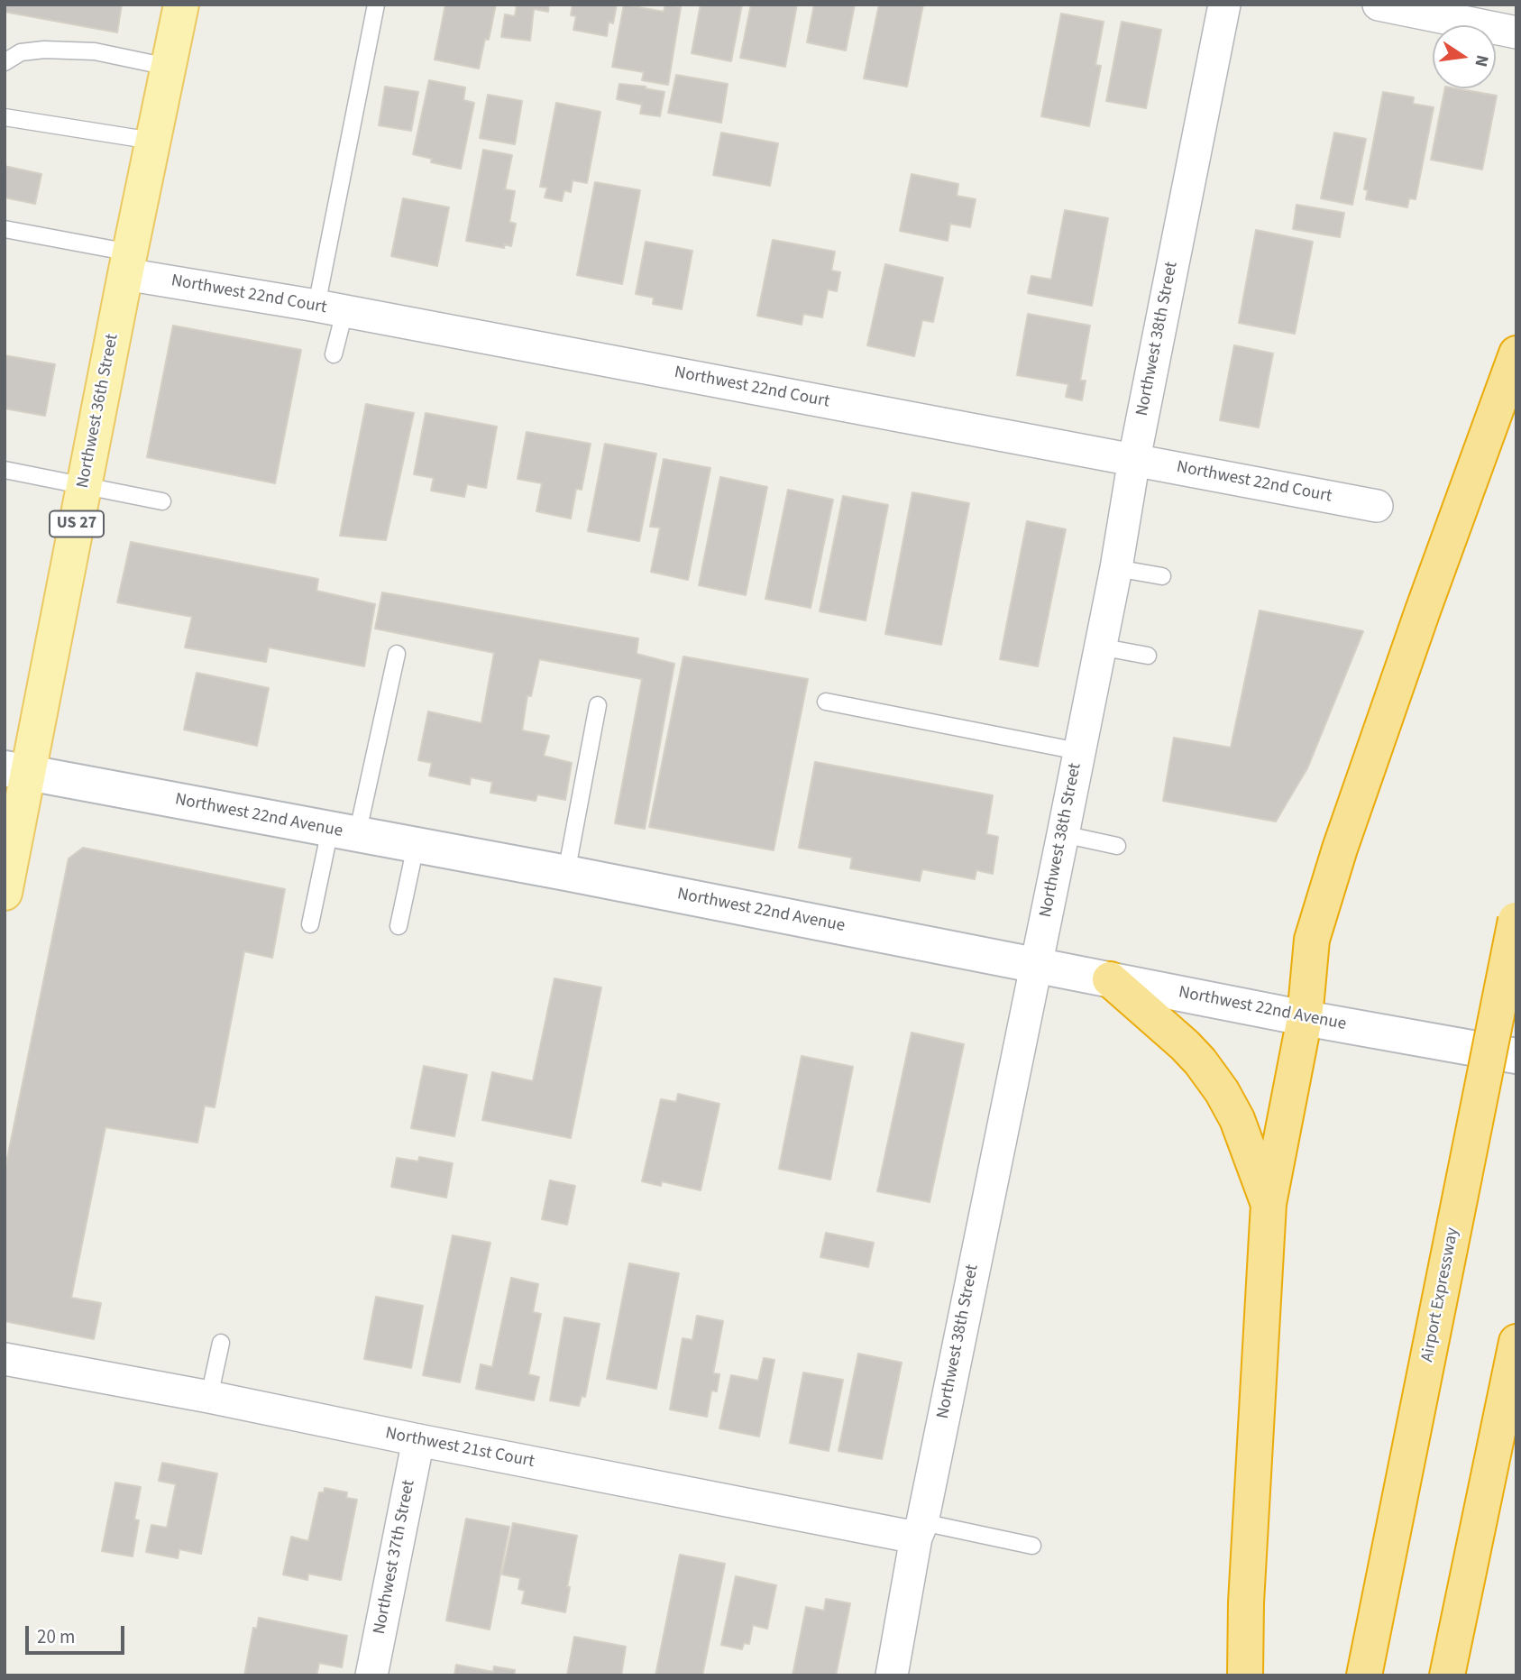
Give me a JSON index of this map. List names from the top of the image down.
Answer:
{
  "streets": {
    "highway": ["Airport Expressway"],
    "main road": ["Northwest 36th Street", "US 27", "Northwest 22nd Avenue"],
    "street": [
      "Northwest 22nd Court",
      "Northwest 38th Street",
      "Northwest 21st Court",
      "Northwest 37th Street"
    ]
  },
  "crossings": [
    ["Northwest 22nd Court", "Northwest 38th Street"],
    ["Northwest 22nd Court", "Northwest 36th Street"],
    ["Northwest 38th Street", "Northwest 22nd Avenue"],
    ["Northwest 38th Street", "Northwest 21st Court"],
    ["Northwest 36th Street", "Northwest 22nd Avenue"],
    ["Northwest 21st Court", "Northwest 37th Street"]
  ],
  "scale_bar": "20 m",
  "north": "right"
}
